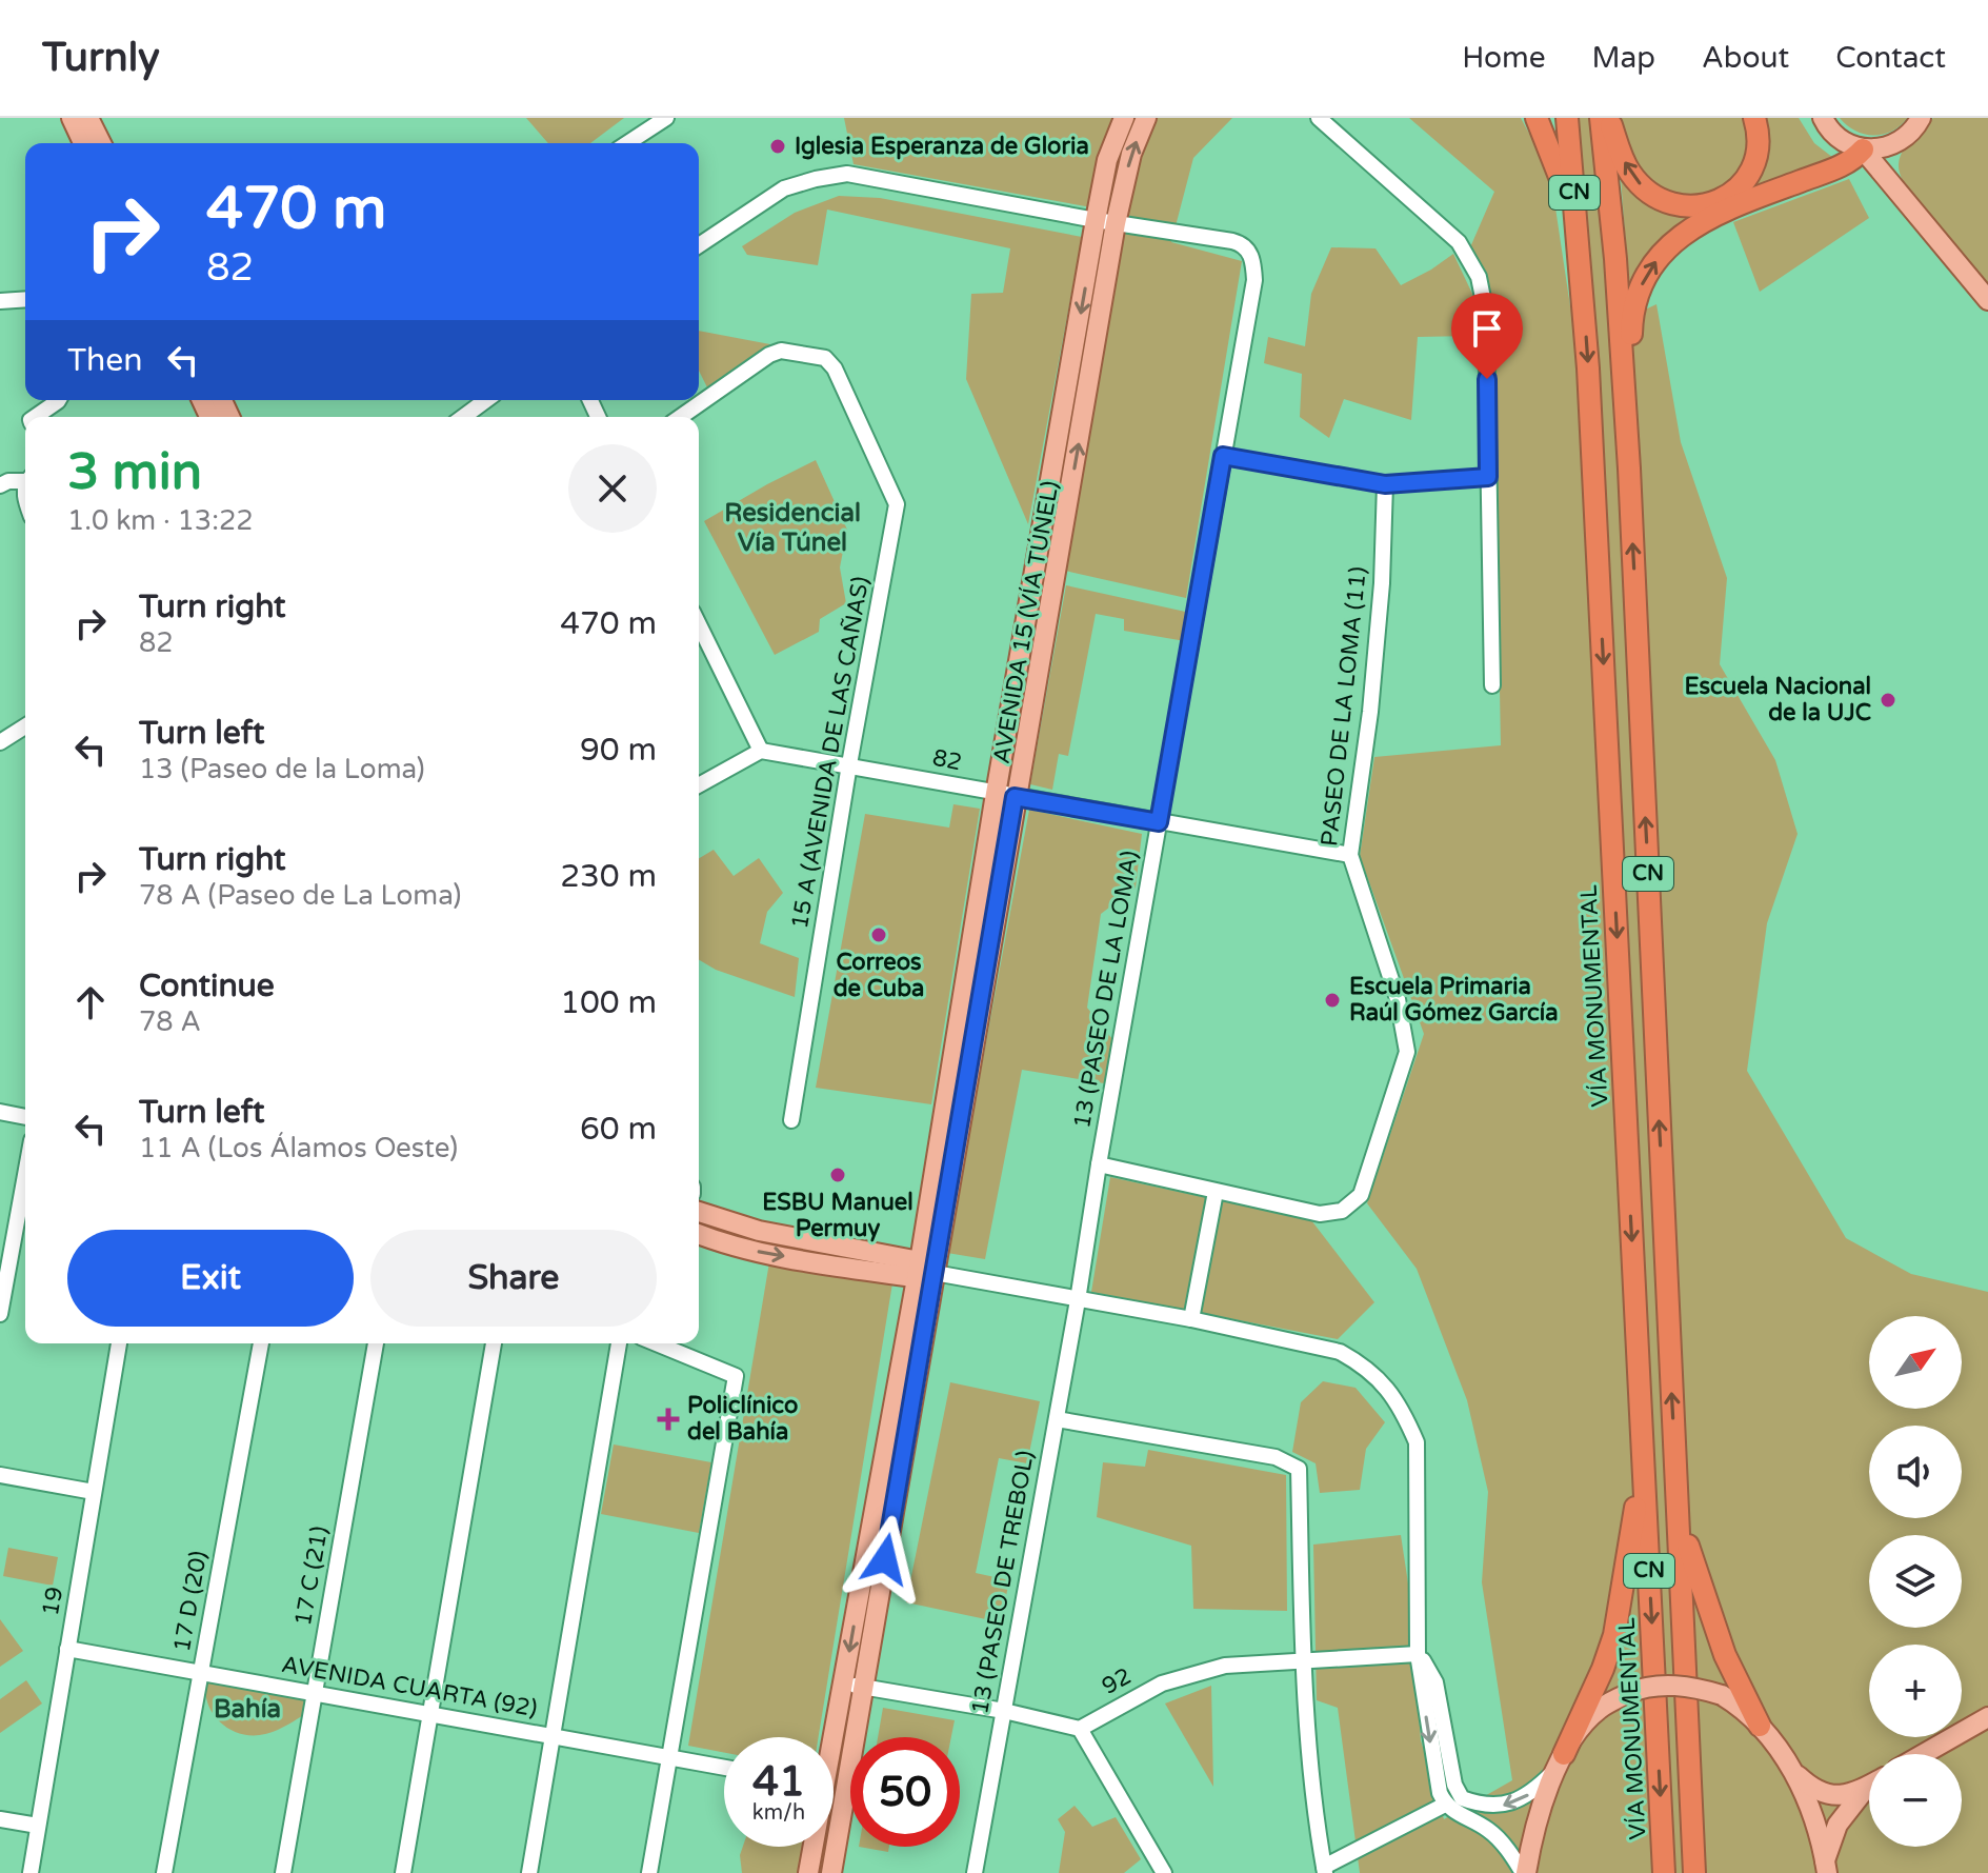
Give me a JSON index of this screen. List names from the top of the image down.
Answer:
{
  "streets": {
    "highway": ["CN", "VÍA MONUMENTAL"],
    "main road": ["AVENIDA 15 (VÍA TÚNEL)"],
    "street": [
      "PASEO DE LA LOMA (11)",
      "15 A (AVENIDA DE LAS CAÑAS)",
      "82",
      "13 (PASEO DE LA LOMA)",
      "17 C (21)",
      "13 (PASEO DE TREBOL)",
      "19",
      "17 D (20)",
      "92",
      "AVENIDA CUARTA (92)"
    ]
  },
  "crossings": [
    ["AVENIDA 15 (VÍA TÚNEL)", "82"],
    ["AVENIDA 15 (VÍA TÚNEL)", "13 (PASEO DE LA LOMA)"],
    ["PASEO DE LA LOMA (11)", "82"],
    ["15 A (AVENIDA DE LAS CAÑAS)", "82"],
    ["82", "13 (PASEO DE LA LOMA)"],
    ["13 (PASEO DE LA LOMA)", "13 (PASEO DE TREBOL)"],
    ["17 C (21)", "AVENIDA CUARTA (92)"],
    ["19", "AVENIDA CUARTA (92)"],
    ["17 D (20)", "AVENIDA CUARTA (92)"]
  ],
  "districts": ["Residencial Vía Túnel", "Bahía"],
  "places": {
    "other": [
      "Iglesia Esperanza de Gloria",
      "Escuela Nacional de la UJC",
      "Correos de Cuba",
      "Escuela Primaria Raúl Gómez García",
      "ESBU Manuel Permuy"
    ],
    "health": ["Policlínico del Bahía"]
  },
  "north": "top right",
  "page": {
    "header": "Turnly",
    "nav": [
      "Home",
      "Map",
      "About",
      "Contact"
    ],
    "turn": ["470 m", "82"],
    "then": "Then",
    "heading": ["3 min", "1.0 km · 13:22"],
    "list": [
      {
        "name": "Turn right",
        "note": "82",
        "value": "470 m"
      },
      {
        "name": "Turn left",
        "note": "13 (Paseo de la Loma)",
        "value": "90 m"
      },
      {
        "name": "Turn right",
        "note": "78 A (Paseo de La Loma)",
        "value": "230 m"
      },
      {
        "name": "Continue",
        "note": "78 A",
        "value": "100 m"
      },
      {
        "name": "Turn left",
        "note": "11 A (Los Álamos Oeste)",
        "value": "60 m"
      }
    ],
    "buttons": ["Exit", "Share"],
    "map_buttons": ["+", "−"],
    "speed": "41 km/h",
    "limit": "50"
  }
}
